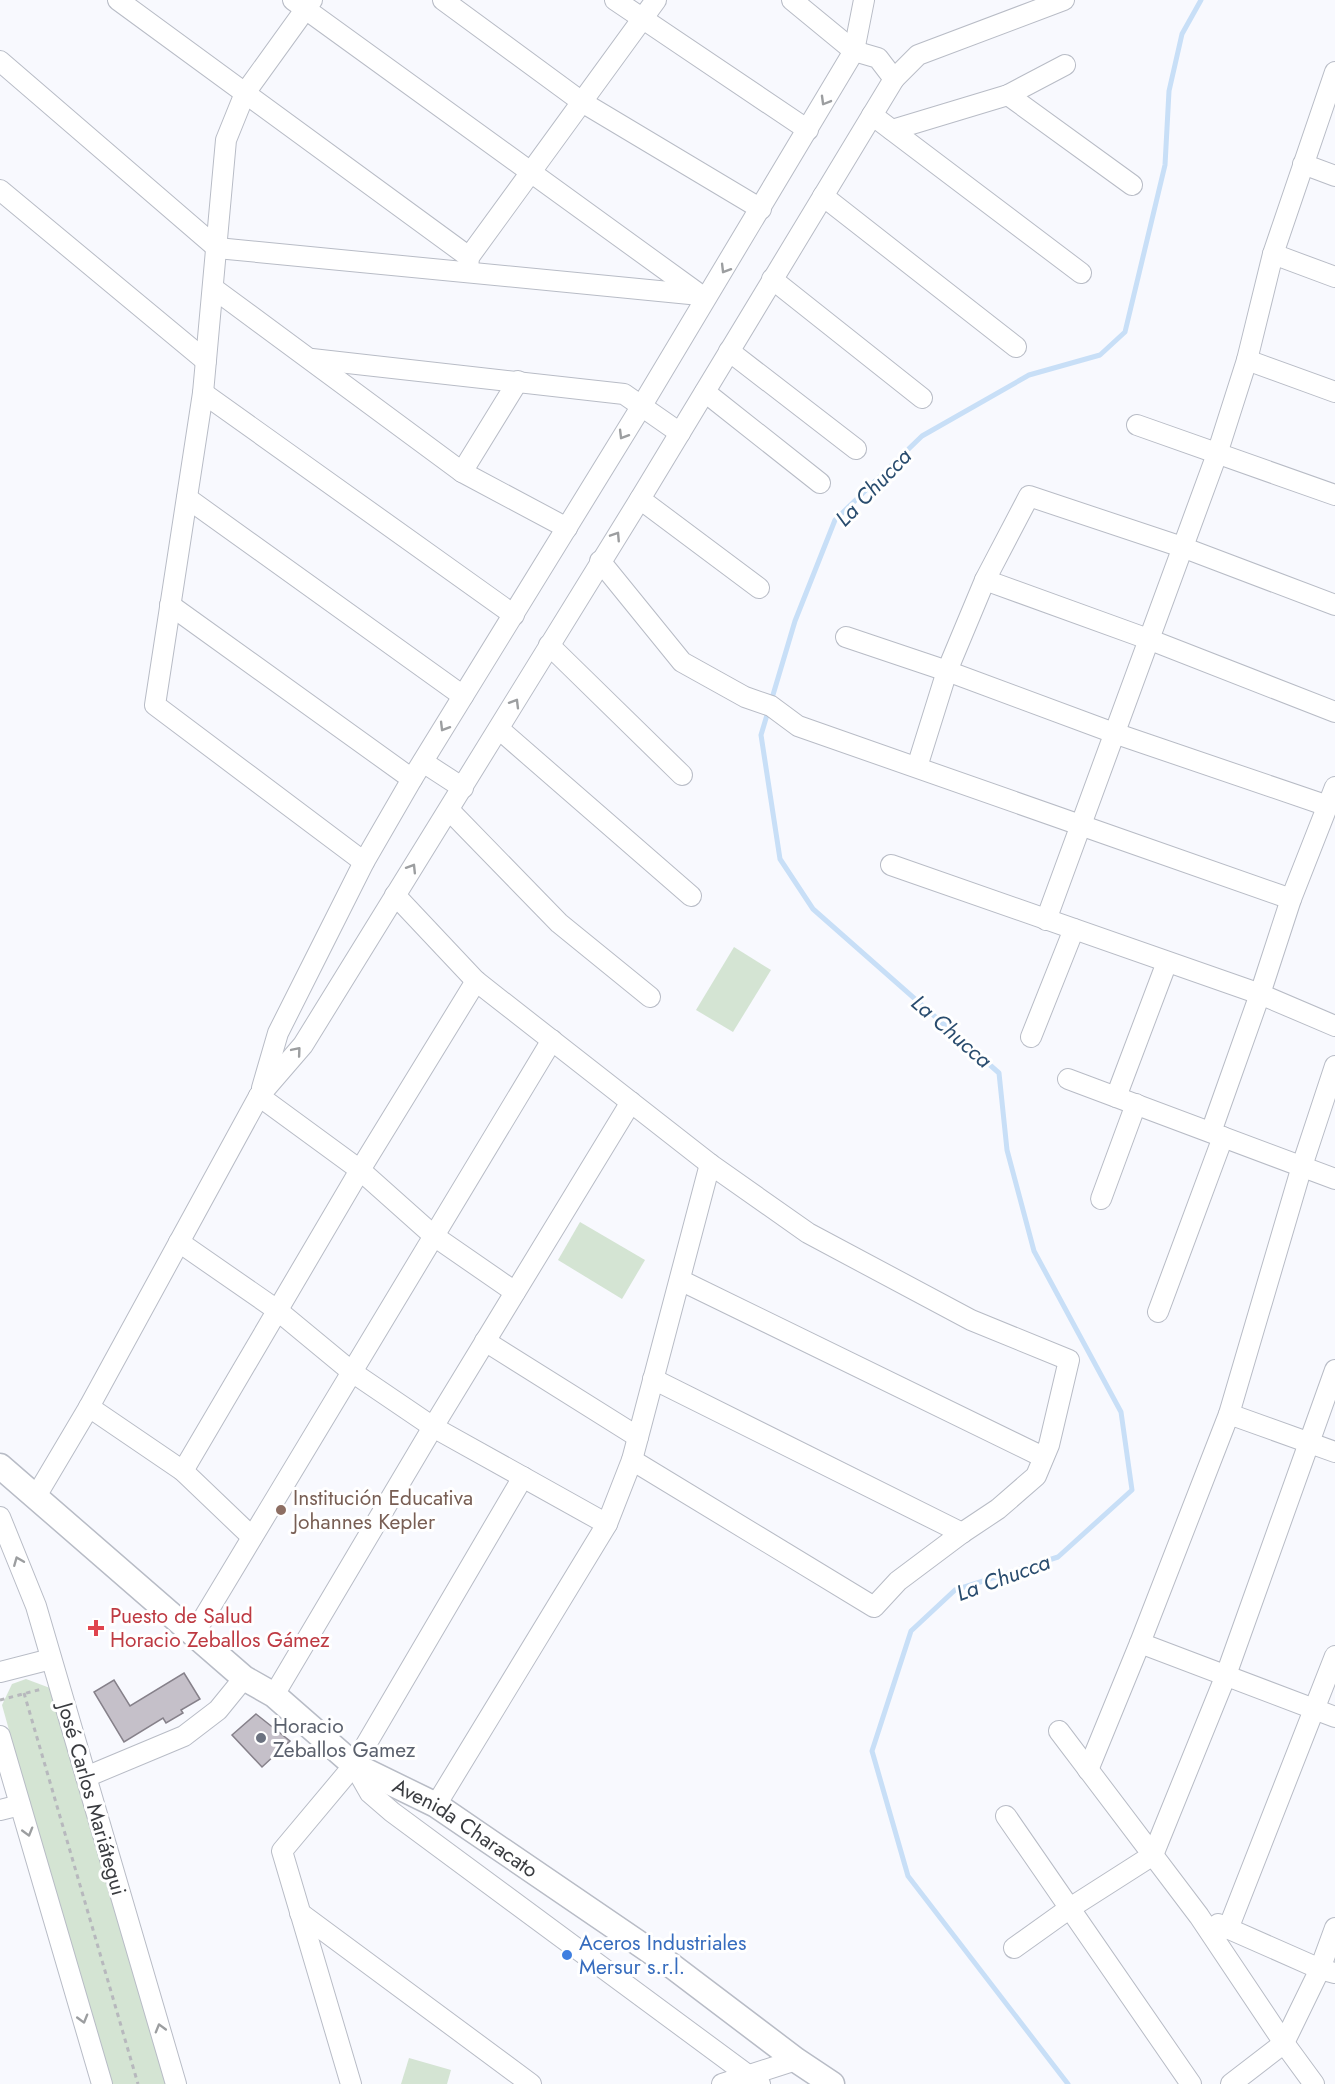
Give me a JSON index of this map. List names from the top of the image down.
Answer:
{
  "streets": {
    "main road": ["Avenida Characato"],
    "street": ["José Carlos Mariátegui"]
  },
  "water": ["La Chucca"],
  "places": {
    "other": ["Institución Educativa Johannes Kepler", "Horacio Zeballos Gamez", "Aceros Industriales Mersur s.r.l."],
    "health": ["Puesto de Salud Horacio Zeballos Gámez"]
  }
}
